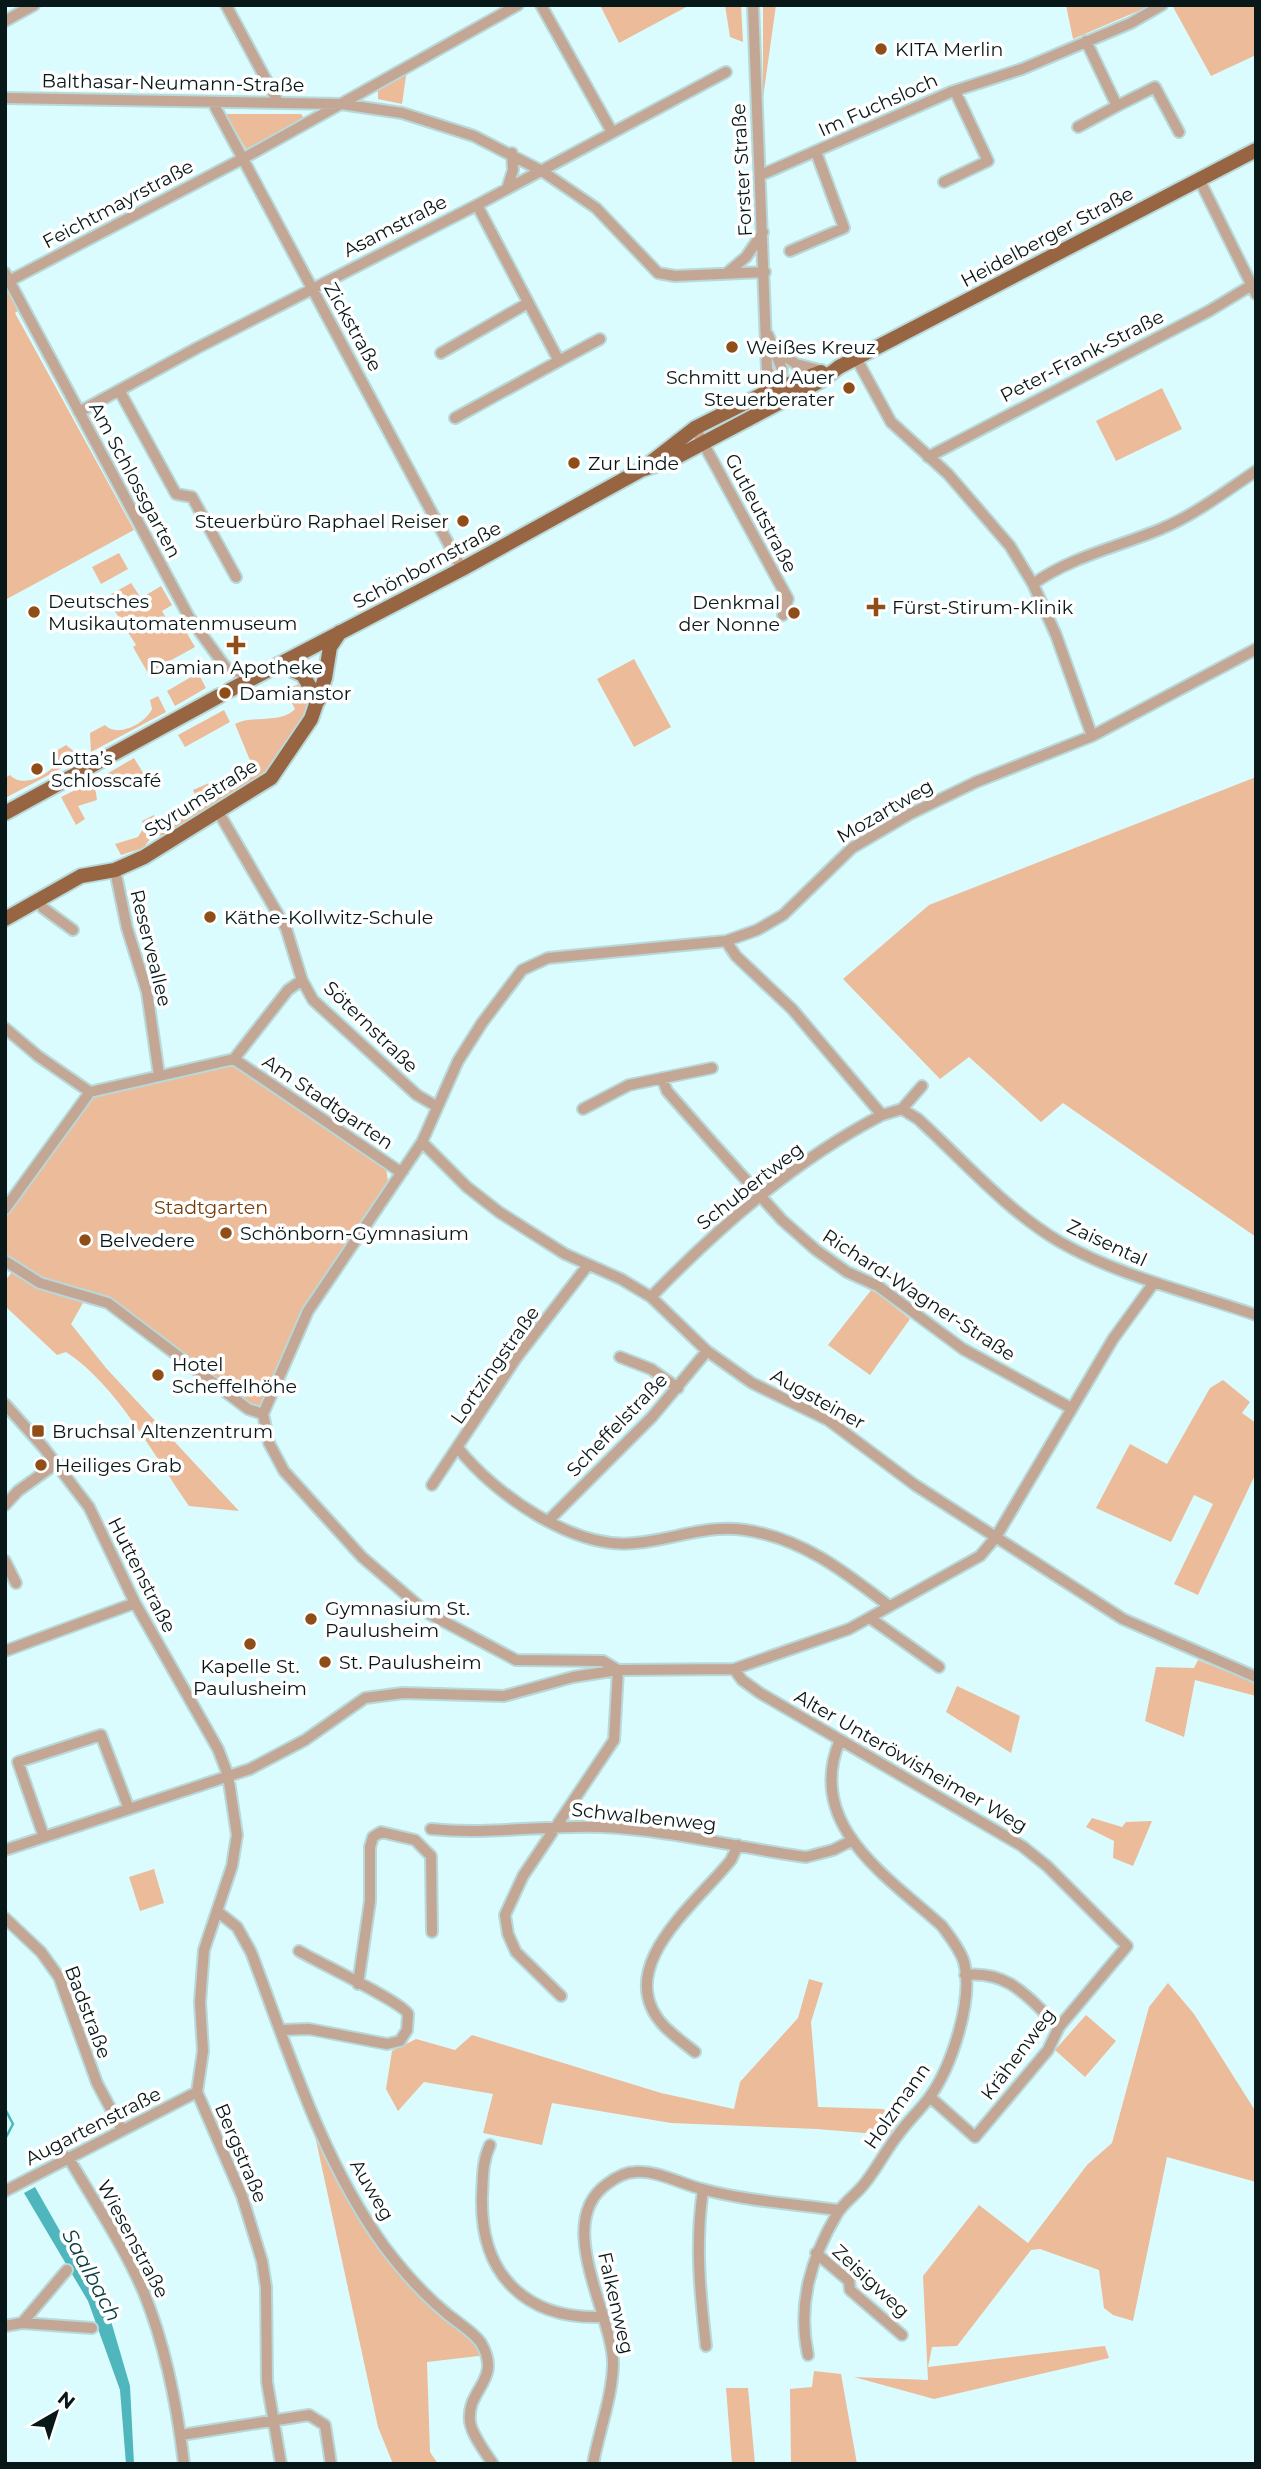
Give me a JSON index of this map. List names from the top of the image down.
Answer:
{
  "streets": {
    "main road": ["Heidelberger Straße", "Schönbornstraße", "Styrumstraße"],
    "street": [
      "Balthasar-Neumann-Straße",
      "Im Fuchsloch",
      "Forster Straße",
      "Feichtmayrstraße",
      "Asamstraße",
      "Zickstraße",
      "Peter-Frank-Straße",
      "Am Schlossgarten",
      "Gutleutstraße",
      "Mozartweg",
      "Reserveallee",
      "Söternstraße",
      "Am Stadtgarten",
      "Schubertweg",
      "Zaisental",
      "Richard-Wagner-Straße",
      "Lortzingstraße",
      "Augsteiner",
      "Scheffelstraße",
      "Huttenstraße",
      "Alter Unteröwisheimer Weg",
      "Schwalbenweg",
      "Badstraße",
      "Krähenweg",
      "Holzmann",
      "Augartenstraße",
      "Bergstraße",
      "Auweg",
      "Wiesenstraße",
      "Zeisigweg",
      "Falkenweg"
    ]
  },
  "crossings": [
    ["Balthasar-Neumann-Straße", "Forster Straße"],
    ["Balthasar-Neumann-Straße", "Feichtmayrstraße"],
    ["Balthasar-Neumann-Straße", "Asamstraße"],
    ["Balthasar-Neumann-Straße", "Zickstraße"],
    ["Im Fuchsloch", "Forster Straße"],
    ["Forster Straße", "Schönbornstraße"],
    ["Feichtmayrstraße", "Zickstraße"],
    ["Feichtmayrstraße", "Am Schlossgarten"],
    ["Asamstraße", "Zickstraße"],
    ["Asamstraße", "Am Schlossgarten"],
    ["Zickstraße", "Schönbornstraße"],
    ["Am Schlossgarten", "Schönbornstraße"],
    ["Gutleutstraße", "Schönbornstraße"],
    ["Schönbornstraße", "Styrumstraße"],
    ["Styrumstraße", "Reserveallee"],
    ["Styrumstraße", "Söternstraße"],
    ["Mozartweg", "Söternstraße"],
    ["Mozartweg", "Am Stadtgarten"],
    ["Mozartweg", "Augsteiner"],
    ["Schubertweg", "Richard-Wagner-Straße"],
    ["Schubertweg", "Augsteiner"],
    ["Lortzingstraße", "Augsteiner"],
    ["Augsteiner", "Scheffelstraße"],
    ["Huttenstraße", "Bergstraße"],
    ["Alter Unteröwisheimer Weg", "Krähenweg"],
    ["Alter Unteröwisheimer Weg", "Holzmann"],
    ["Schwalbenweg", "Holzmann"],
    ["Badstraße", "Augartenstraße"],
    ["Krähenweg", "Holzmann"],
    ["Holzmann", "Zeisigweg"],
    ["Holzmann", "Falkenweg"],
    ["Augartenstraße", "Bergstraße"],
    ["Augartenstraße", "Wiesenstraße"],
    ["Bergstraße", "Auweg"]
  ],
  "water": ["Saalbach"],
  "parks": ["Stadtgarten"],
  "places": {
    "other": [
      "KITA Merlin",
      "Weißes Kreuz",
      "Schmitt und Auer Steuerberater",
      "Zur Linde",
      "Steuerbüro Raphael Reiser",
      "Deutsches Musikautomatenmuseum",
      "Denkmal der Nonne",
      "Damianstor",
      "Lotta’s Schlosscafé",
      "Käthe-Kollwitz-Schule",
      "Schönborn-Gymnasium",
      "Belvedere",
      "Hotel Scheffelhöhe",
      "Heiliges Grab",
      "Gymnasium St. Paulusheim",
      "Kapelle St. Paulusheim",
      "St. Paulusheim"
    ],
    "health": ["Fürst-Stirum-Klinik", "Damian Apotheke"],
    "transit": ["Bruchsal Altenzentrum"]
  },
  "north": "top right"
}
